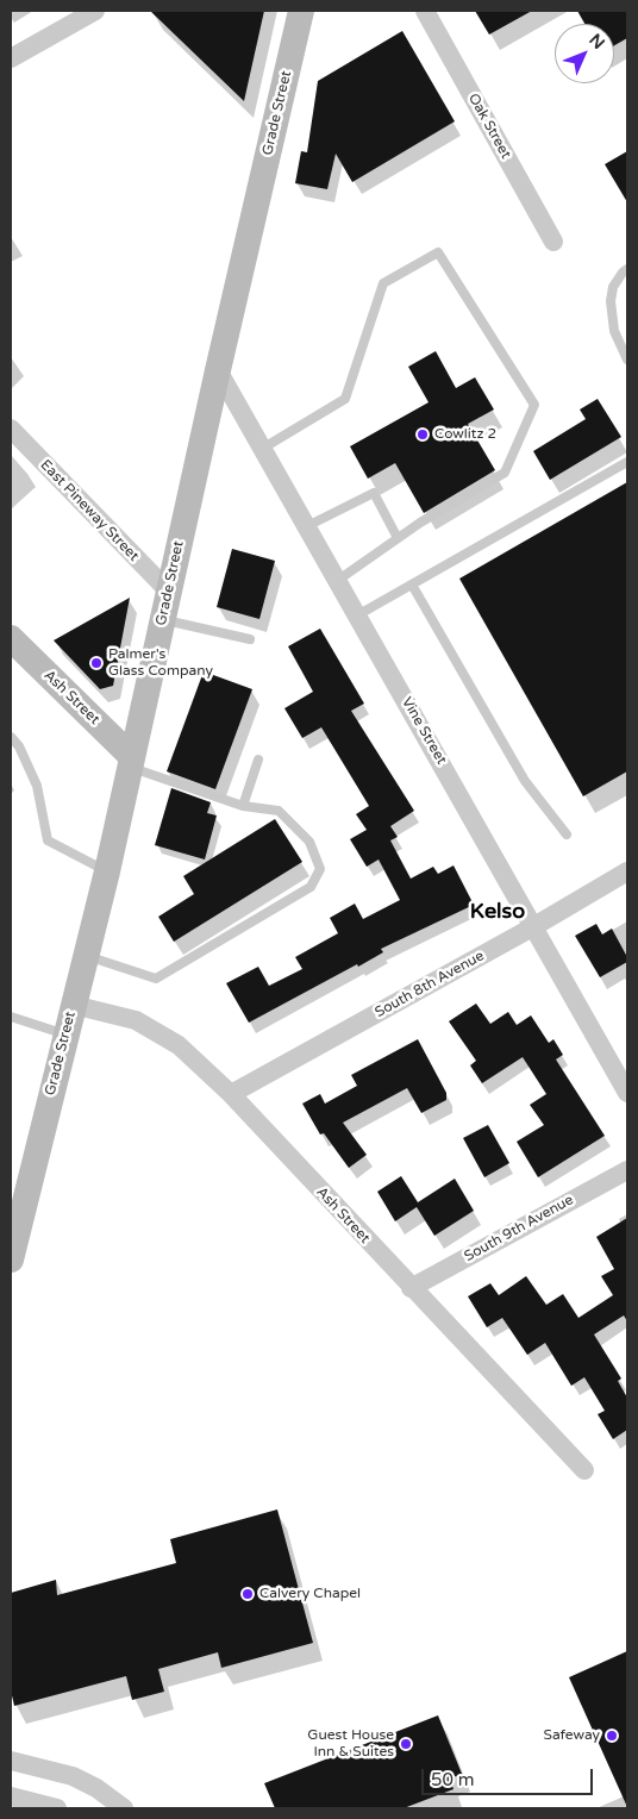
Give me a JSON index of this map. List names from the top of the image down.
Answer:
{
  "streets": {
    "main road": ["Grade Street", "Ash Street"],
    "street": [
      "Oak Street",
      "East Pineway Street",
      "Vine Street",
      "South 8th Avenue",
      "South 9th Avenue"
    ]
  },
  "crossings": [
    ["Grade Street", "East Pineway Street"],
    ["Grade Street", "Ash Street"],
    ["Grade Street", "Vine Street"],
    ["Ash Street", "South 8th Avenue"],
    ["Ash Street", "South 9th Avenue"],
    ["Vine Street", "South 8th Avenue"]
  ],
  "districts": ["Kelso"],
  "places": [
    "Cowlitz 2",
    "Palmer's Glass Company",
    "Calvery Chapel",
    "Safeway",
    "Guest House Inn & Suites"
  ],
  "scale_bar": "50 m",
  "north": "top right"
}
